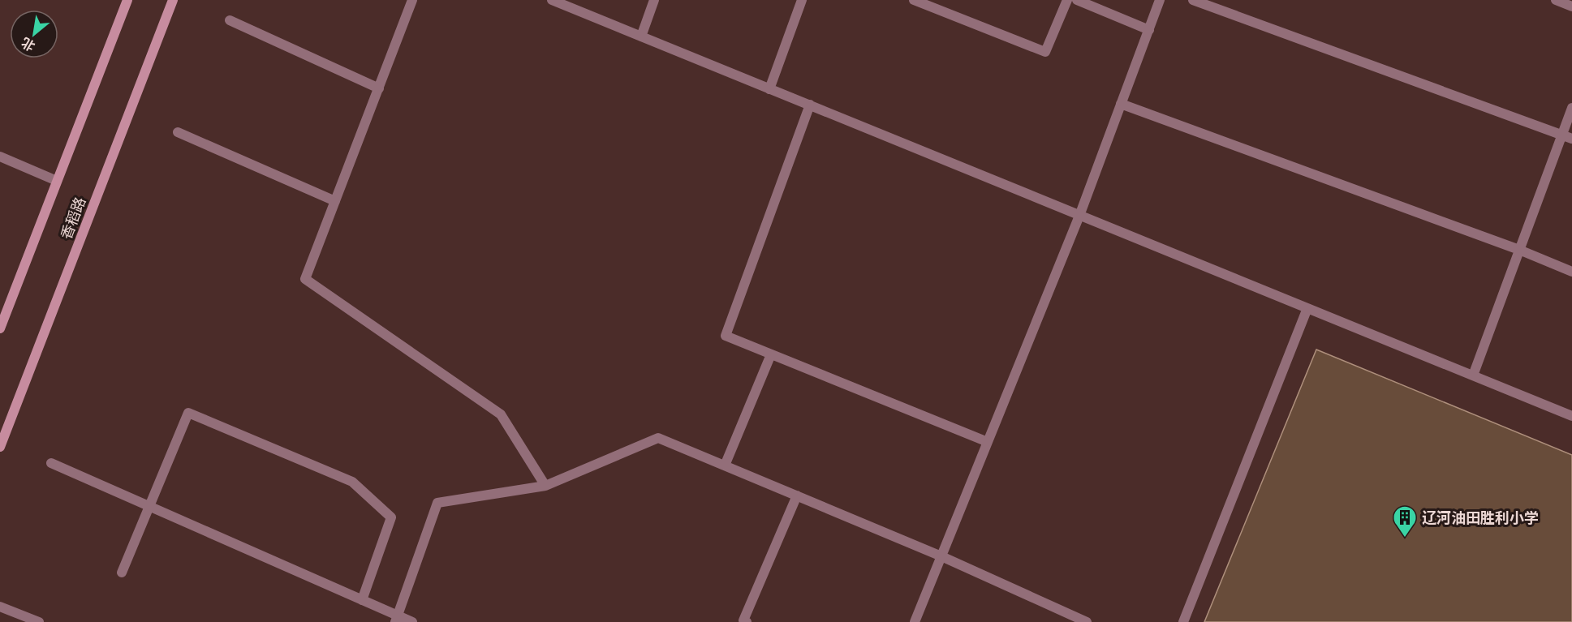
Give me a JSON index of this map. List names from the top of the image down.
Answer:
{
  "streets": {
    "street": ["香稻路"]
  },
  "places": {
    "building": ["辽河油田胜利小学"]
  },
  "north": "bottom left"
}
